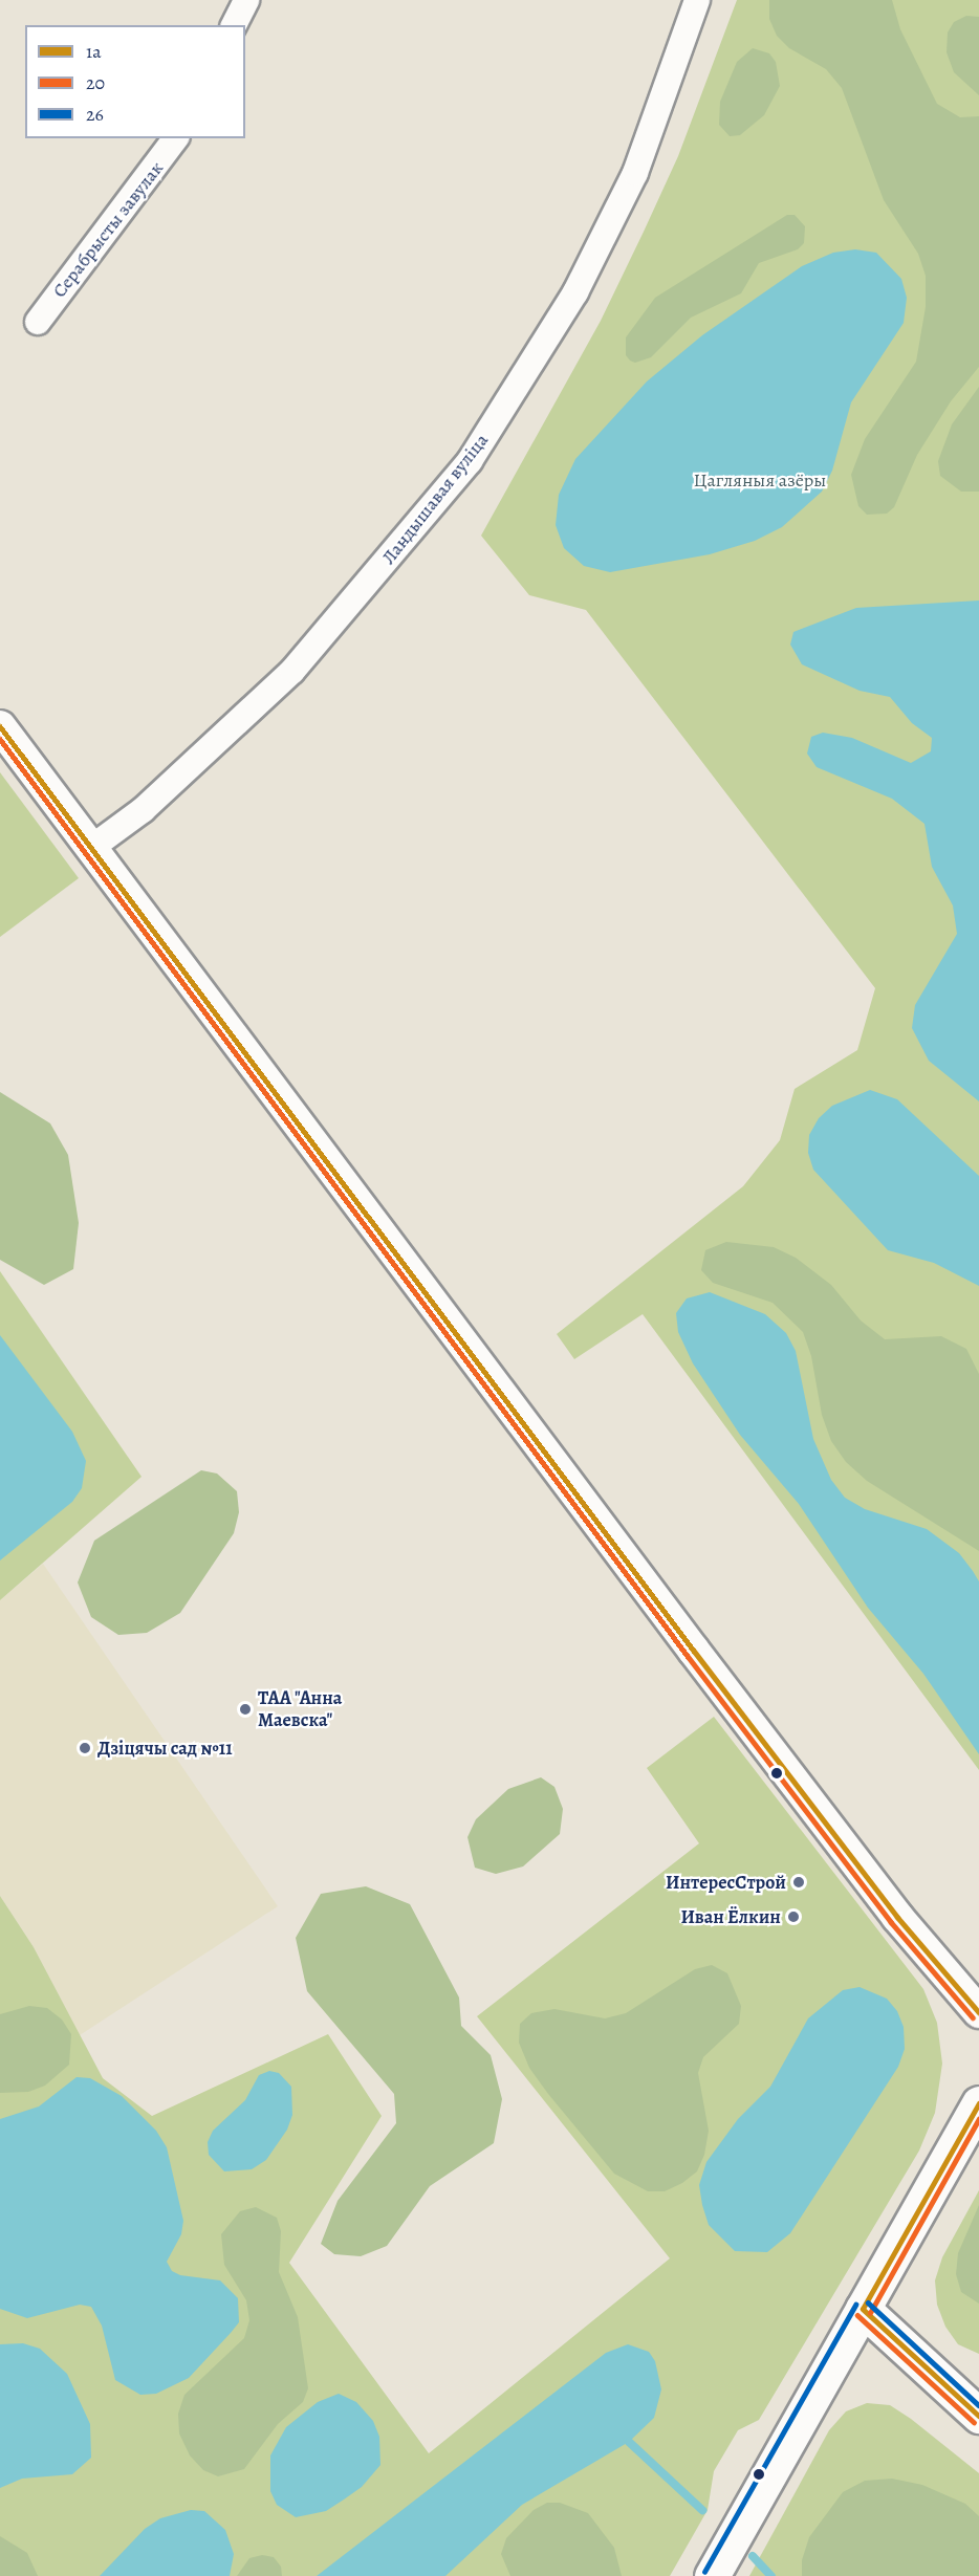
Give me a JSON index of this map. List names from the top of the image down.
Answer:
{
  "streets": {
    "street": ["Серабрысты завулак", "Ландышавая вуліца"]
  },
  "parks": ["Цагляныя азёры"],
  "places": [
    "ТАА \"Анна Маевска\"",
    "Дзіцячы сад №11",
    "ИнтересСтрой",
    "Иван Ёлкин"
  ],
  "lines": ["transit line 1а", "transit line 20", "transit line 26"],
  "legend": ["1а", "20", "26"]
}
